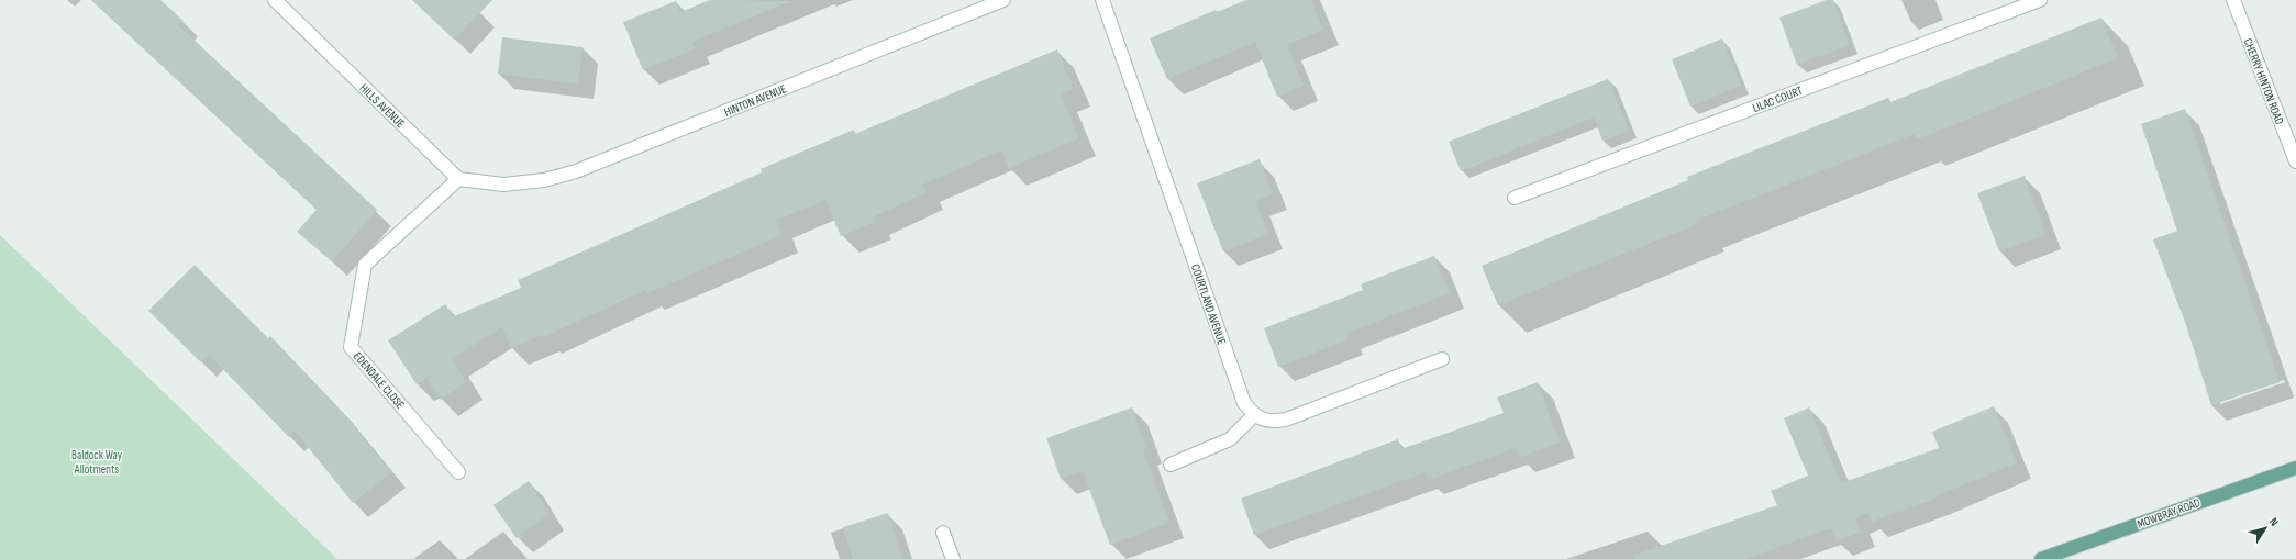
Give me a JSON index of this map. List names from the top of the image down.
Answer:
{
  "streets": {
    "main road": ["MOWBRAY ROAD"],
    "street": [
      "CHERRY HINTON ROAD",
      "LILAC COURT",
      "HINTON AVENUE",
      "HILLS AVENUE",
      "COURTLAND AVENUE",
      "EDENDALE CLOSE"
    ]
  },
  "crossings": [
    ["HINTON AVENUE", "HILLS AVENUE"],
    ["HINTON AVENUE", "EDENDALE CLOSE"],
    ["HILLS AVENUE", "EDENDALE CLOSE"]
  ],
  "parks": ["Baldock Way Allotments"],
  "north": "top right"
}
